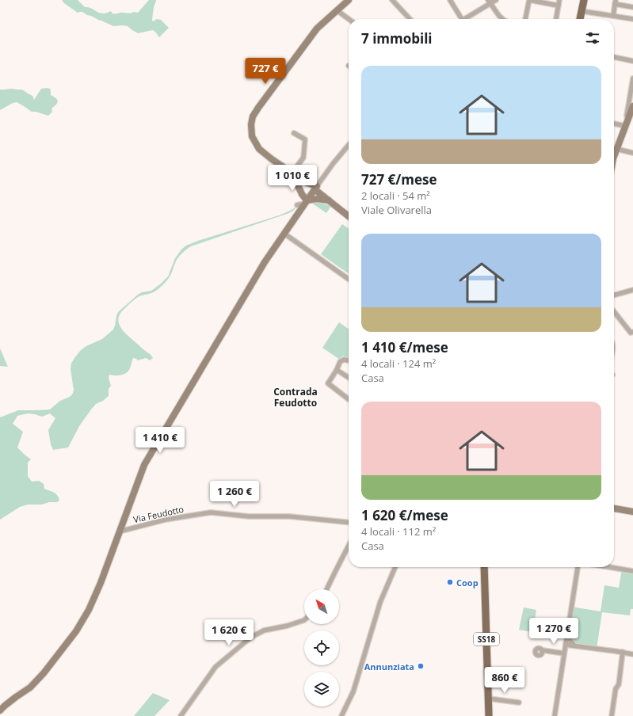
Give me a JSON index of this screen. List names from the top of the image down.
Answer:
{
  "streets": {
    "main road": ["SS18"],
    "street": ["Via Feudotto"]
  },
  "districts": ["Contrada Feudotto"],
  "places": ["Coop", "Annunziata"],
  "north": "top left",
  "page": {
    "heading": "7 immobili",
    "list": [
      {
        "name": "727 €/mese",
        "note": "2 locali · 54 m² · Viale Olivarella"
      },
      {
        "name": "1 410 €/mese",
        "note": "4 locali · 124 m² · Casa"
      },
      {
        "name": "1 620 €/mese",
        "note": "4 locali · 112 m² · Casa"
      }
    ],
    "price": [
      "727 €",
      "1 010 €",
      "1 410 €",
      "1 260 €",
      "1 270 €",
      "1 620 €",
      "860 €"
    ]
  }
}
